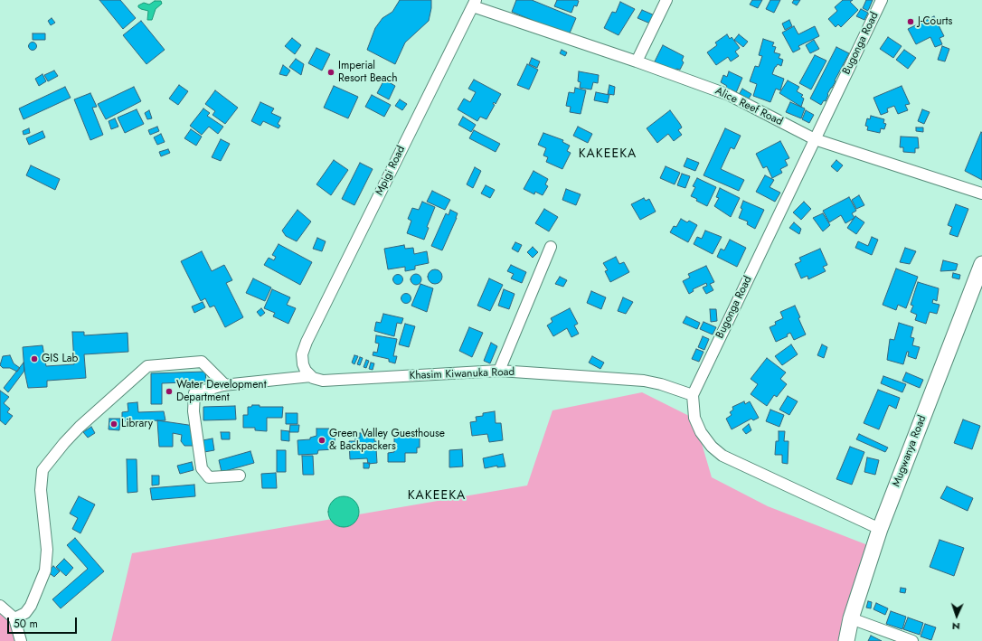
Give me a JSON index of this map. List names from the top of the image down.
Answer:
{
  "streets": {
    "street": [
      "Bugonga Road",
      "Alice Reef Road",
      "Mpigi Road",
      "Khasim Kiwanuka Road",
      "Mugwanya Road"
    ]
  },
  "crossings": [
    ["Bugonga Road", "Alice Reef Road"],
    ["Bugonga Road", "Khasim Kiwanuka Road"],
    ["Alice Reef Road", "Mpigi Road"],
    ["Mpigi Road", "Khasim Kiwanuka Road"]
  ],
  "districts": ["KAKEEKA", "KAKEEKA"],
  "places": [
    "J-Courts",
    "Imperial Resort Beach",
    "GIS Lab",
    "Water Development Department",
    "Library",
    "Green Valley Guesthouse & Backpackers"
  ],
  "scale_bar": "50 m",
  "north": "bottom"
}
